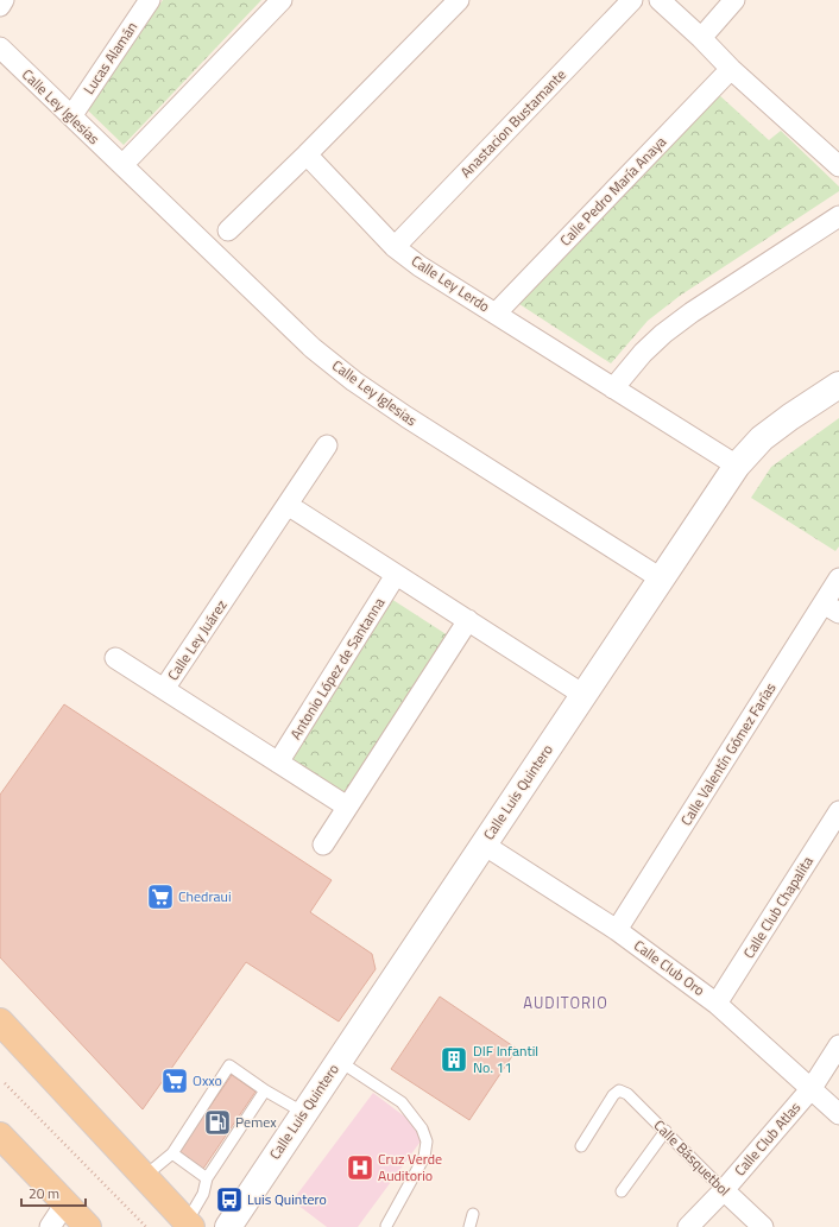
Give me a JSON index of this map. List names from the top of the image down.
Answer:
{
  "streets": {
    "street": [
      "Lucas Alamán",
      "Calle Ley Iglesias",
      "Anastacion Bustamante",
      "Calle Pedro María Anaya",
      "Calle Ley Lerdo",
      "Calle Ley Juárez",
      "Antonio López de Santanna",
      "Calle Valentín Gómez Farías",
      "Calle Luis Quintero",
      "Calle Club Chapalita",
      "Calle Club Oro",
      "Calle Club Atlas",
      "Calle Básquetbol"
    ]
  },
  "crossings": [
    ["Lucas Alamán", "Calle Ley Iglesias"],
    ["Calle Ley Iglesias", "Calle Luis Quintero"],
    ["Anastacion Bustamante", "Calle Ley Lerdo"],
    ["Calle Pedro María Anaya", "Calle Ley Lerdo"],
    ["Calle Ley Lerdo", "Calle Luis Quintero"],
    ["Calle Ley Juárez", "Antonio López de Santanna"],
    ["Calle Valentín Gómez Farías", "Calle Club Oro"],
    ["Calle Luis Quintero", "Calle Club Oro"],
    ["Calle Club Chapalita", "Calle Club Oro"],
    ["Calle Club Oro", "Calle Club Atlas"],
    ["Calle Club Atlas", "Calle Básquetbol"]
  ],
  "districts": ["AUDITORIO"],
  "places": {
    "supermarket": ["Chedraui", "Oxxo"],
    "building": ["DIF Infantil No. 11"],
    "fuel station": ["Pemex"],
    "hospital": ["Cruz Verde Auditorio"],
    "bus stop": ["Luis Quintero"]
  },
  "scale_bar": "20 m"
}
